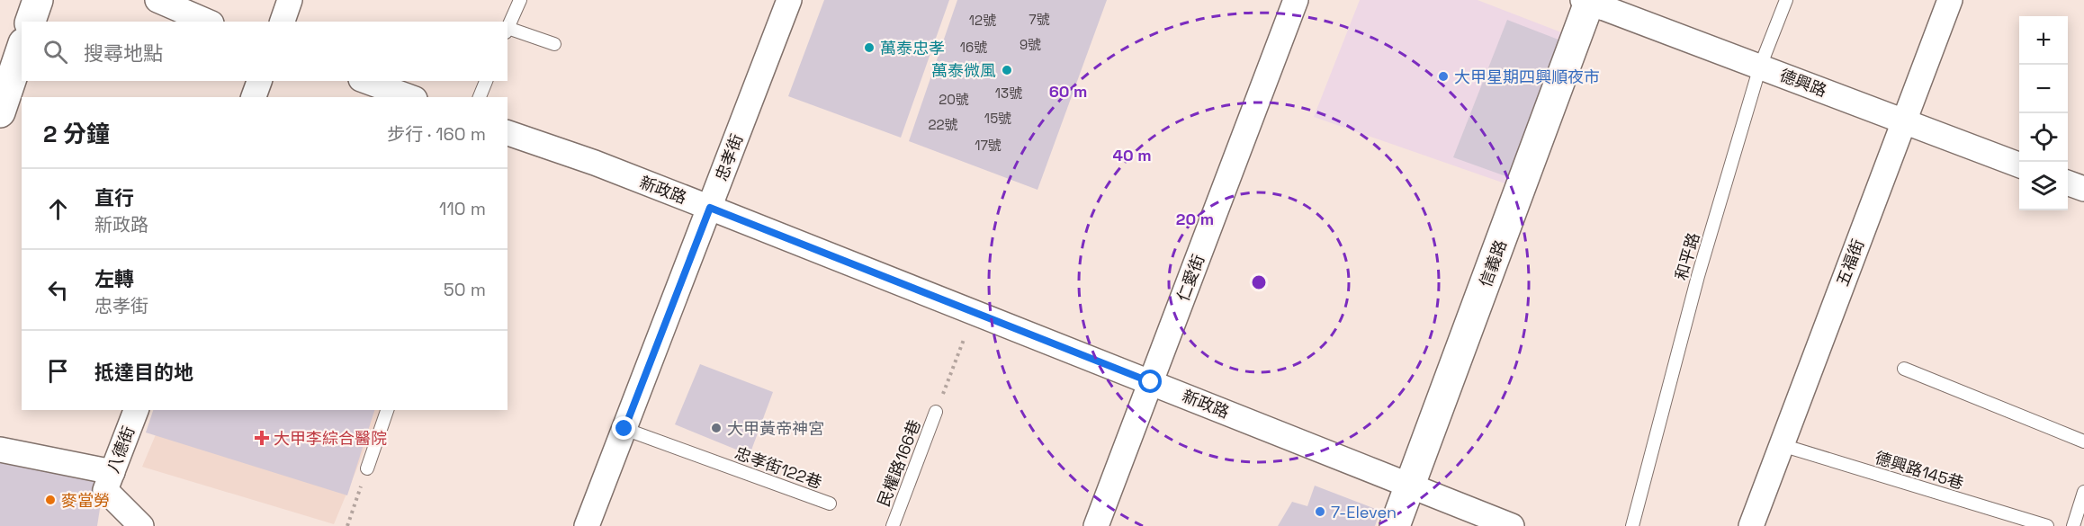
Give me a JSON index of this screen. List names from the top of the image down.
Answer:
{
  "streets": {
    "street": [
      "德興路",
      "忠孝街",
      "新政路",
      "五福街",
      "信義路",
      "仁愛街",
      "八德街"
    ],
    "lane": [
      "和平路",
      "民權路166巷",
      "忠孝街122巷",
      "德興路145巷"
    ]
  },
  "crossings": [
    ["德興路", "和平路"],
    ["德興路", "五福街"],
    ["德興路", "信義路"],
    ["忠孝街", "新政路"],
    ["忠孝街", "忠孝街122巷"],
    ["新政路", "信義路"],
    ["新政路", "仁愛街"],
    ["五福街", "德興路145巷"]
  ],
  "places": {
    "other": [
      "萬泰忠孝",
      "萬泰微風",
      "大甲星期四興順夜市",
      "大甲黃帝神宮",
      "麥當勞",
      "7-Eleven"
    ],
    "health": ["大甲李綜合醫院"]
  },
  "house_numbers": [
    "7號",
    "12號",
    "9號",
    "16號",
    "13號",
    "20號",
    "15號",
    "22號",
    "17號"
  ],
  "page": {
    "map_buttons": ["+", "−"],
    "search": "搜尋地點",
    "heading": ["2 分鐘", "步行 · 160 m"],
    "list": [
      ["直行", "新政路", "110 m"],
      ["左轉", "忠孝街", "50 m"],
      "抵達目的地"
    ]
  },
  "rings": ["60 m", "40 m", "20 m"]
}
